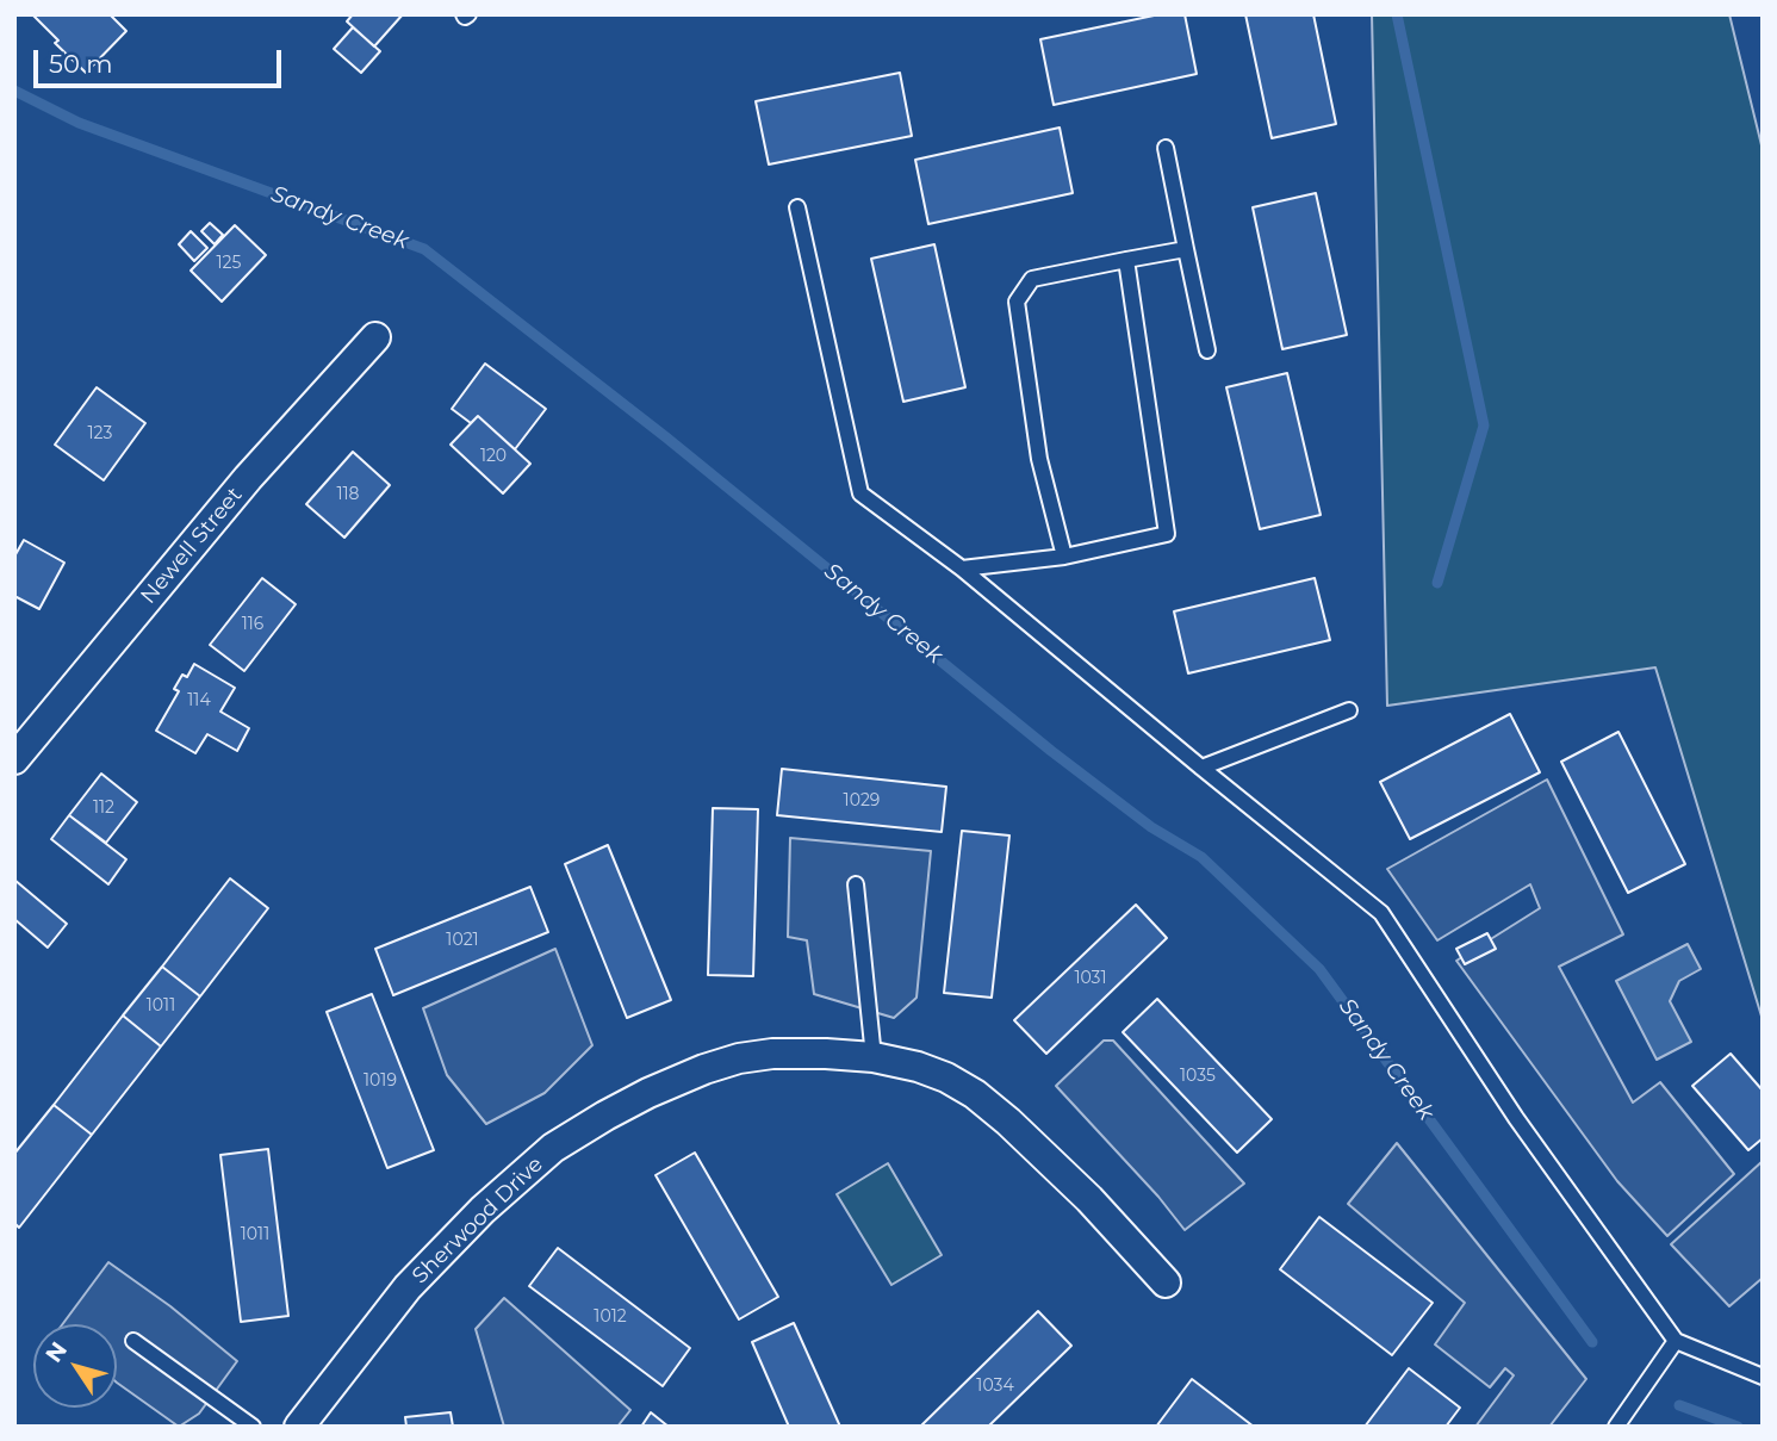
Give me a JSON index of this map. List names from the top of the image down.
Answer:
{
  "streets": {
    "street": ["Newell Street", "Sherwood Drive"]
  },
  "water": ["Sandy Creek"],
  "house_numbers": [
    "125",
    "123",
    "120",
    "118",
    "116",
    "114",
    "1029",
    "112",
    "1021",
    "1031",
    "1011",
    "1035",
    "1019",
    "1011",
    "1012",
    "1034"
  ],
  "scale_bar": "50 m",
  "north": "top left"
}
